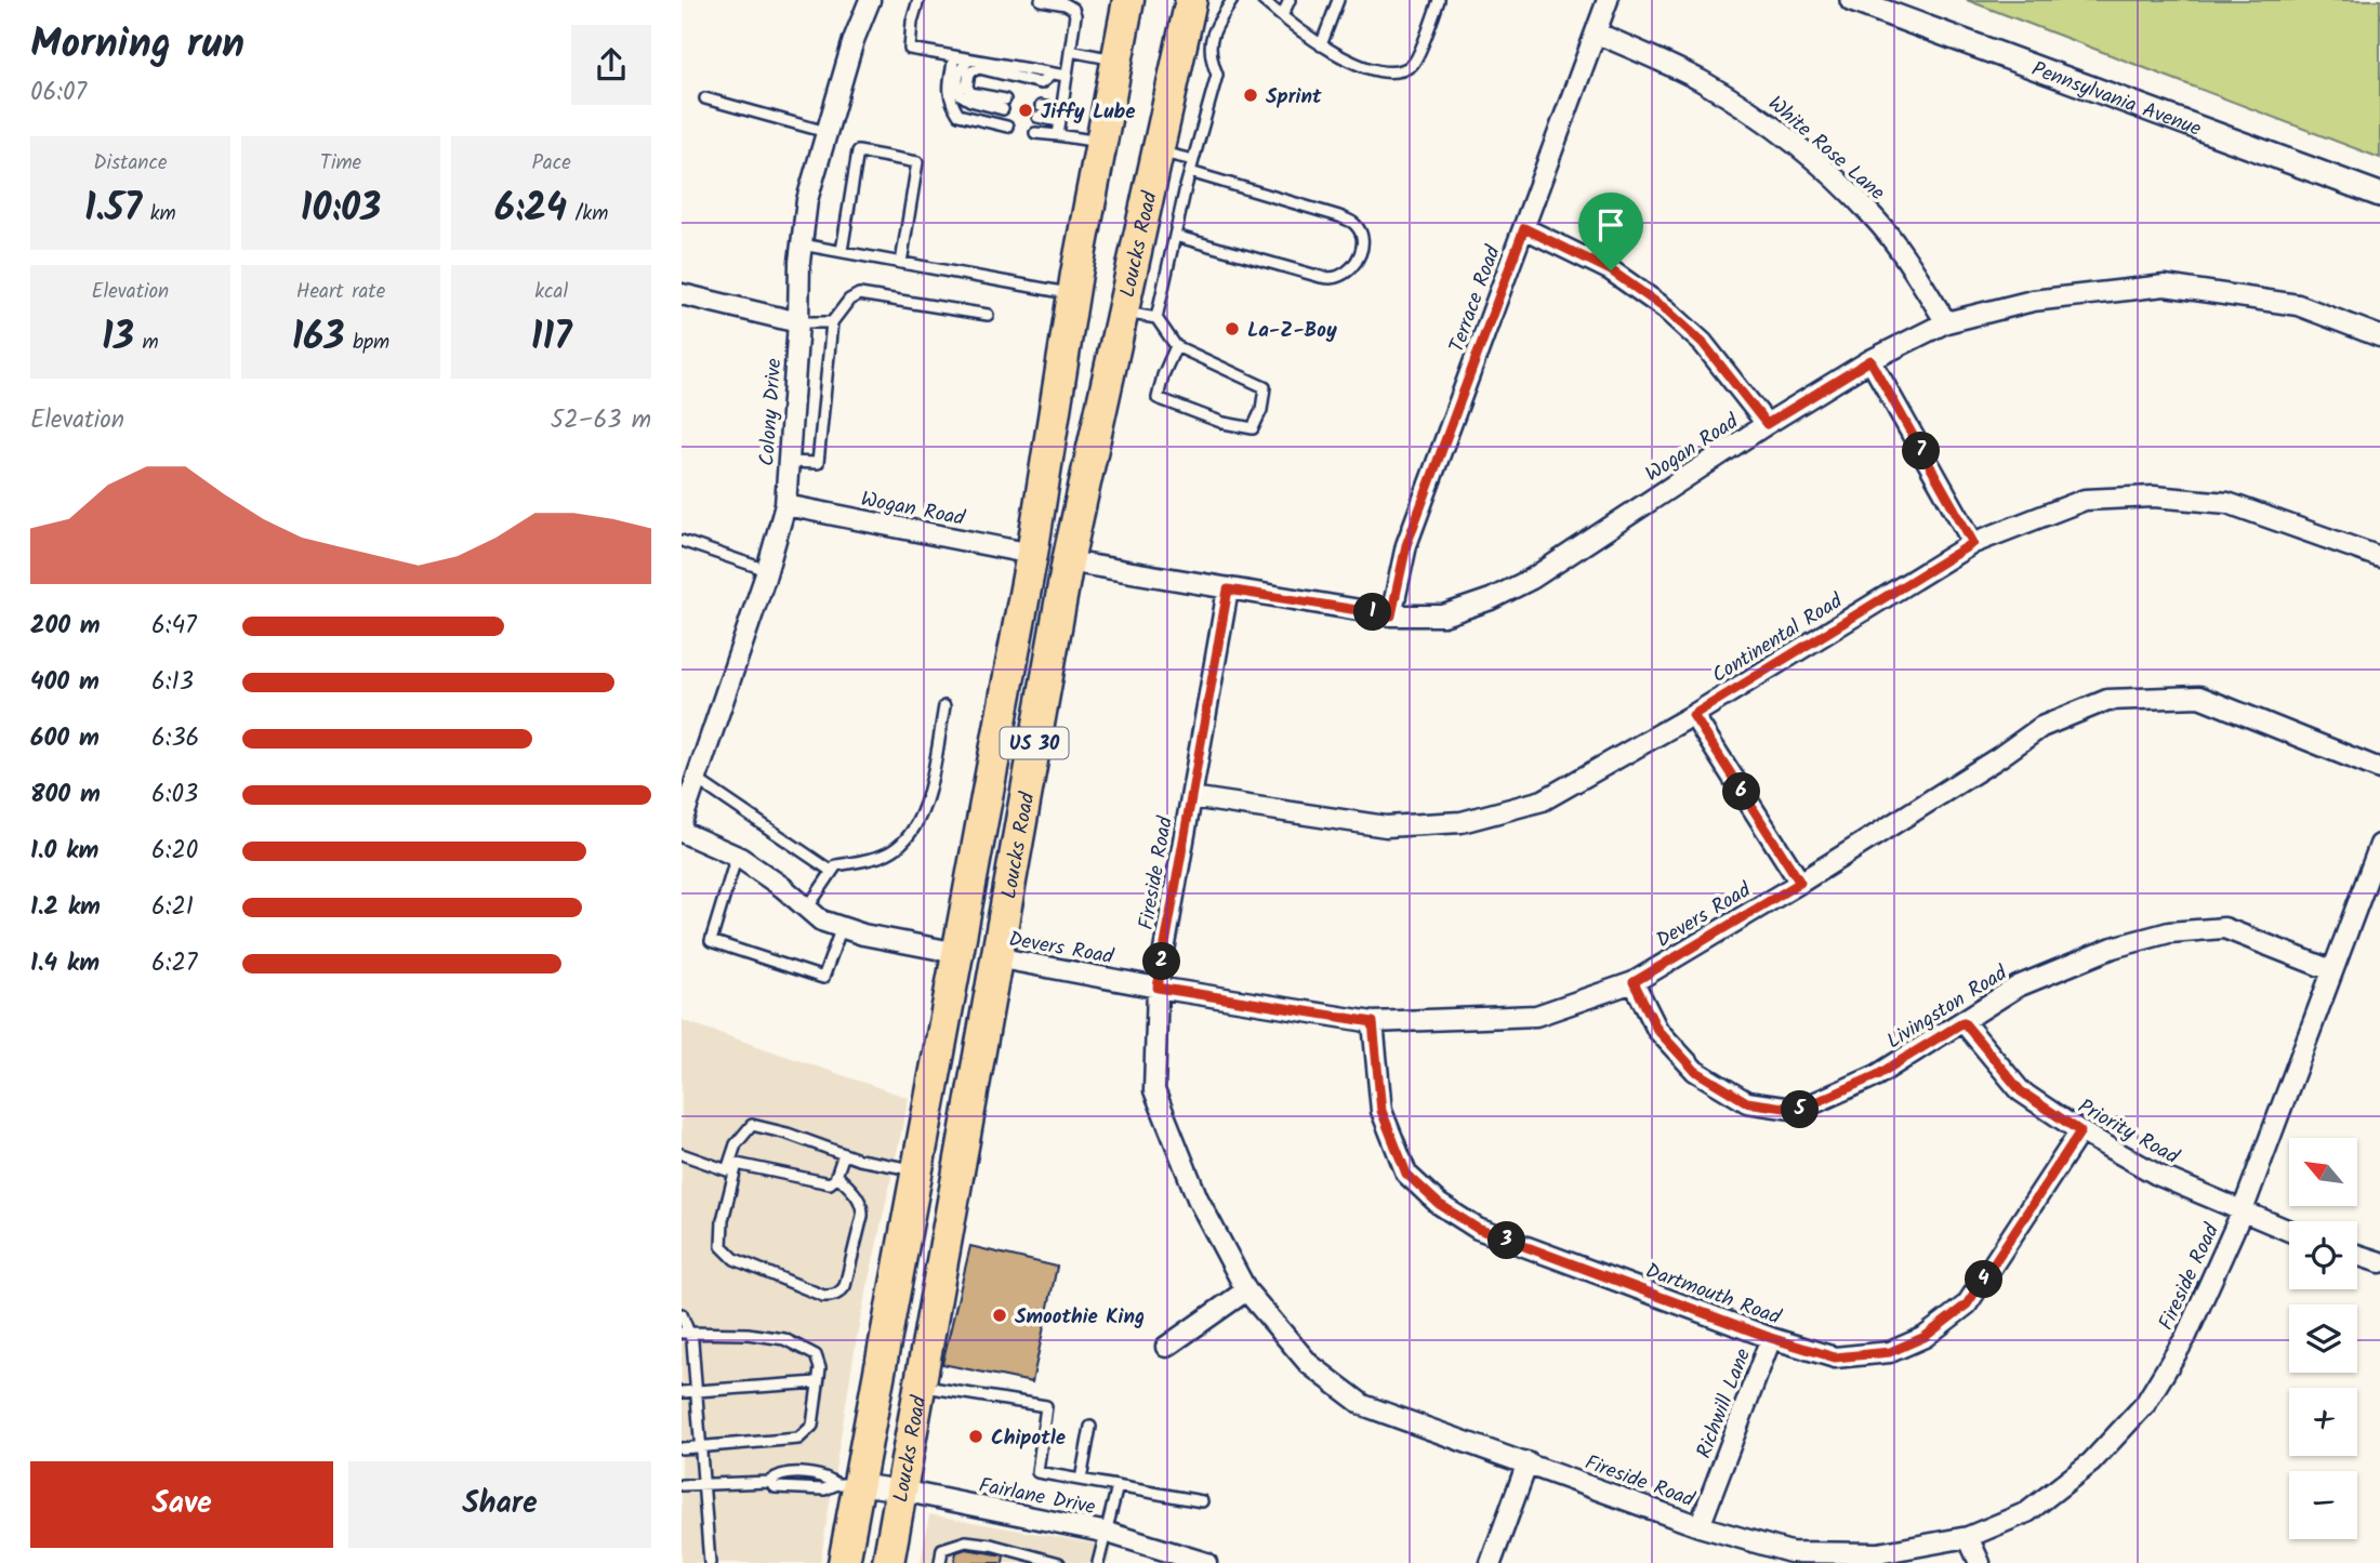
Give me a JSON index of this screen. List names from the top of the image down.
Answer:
{
  "streets": {
    "highway": ["Loucks Road", "US 30"],
    "street": [
      "Pennsylvania Avenue",
      "White Rose Lane",
      "Terrace Road",
      "Colony Drive",
      "Wogan Road",
      "Continental Road",
      "Fireside Road",
      "Devers Road",
      "Livingston Road",
      "Priority Road",
      "Dartmouth Road",
      "Richwill Lane",
      "Fairlane Drive"
    ]
  },
  "crossings": [
    ["White Rose Lane", "Terrace Road"],
    ["White Rose Lane", "Wogan Road"],
    ["Loucks Road", "Wogan Road"],
    ["Loucks Road", "Devers Road"],
    ["Loucks Road", "Fairlane Drive"],
    ["Terrace Road", "Wogan Road"],
    ["Colony Drive", "Wogan Road"],
    ["Wogan Road", "Fireside Road"],
    ["Continental Road", "Fireside Road"],
    ["Fireside Road", "Devers Road"],
    ["Fireside Road", "Livingston Road"],
    ["Fireside Road", "Priority Road"],
    ["Fireside Road", "Richwill Lane"],
    ["Devers Road", "Livingston Road"],
    ["Devers Road", "Dartmouth Road"],
    ["Livingston Road", "Priority Road"],
    ["Priority Road", "Dartmouth Road"],
    ["Dartmouth Road", "Richwill Lane"]
  ],
  "places": [
    "Sprint",
    "Jiffy Lube",
    "La-Z-Boy",
    "Smoothie King",
    "Chipotle"
  ],
  "north": "top left",
  "page": {
    "heading": ["Morning run", "06:07"],
    "stats": [
      ["Distance", "1.57 km"],
      ["Time", "10:03"],
      ["Pace", "6:24 /km"],
      ["Elevation", "13 m"],
      ["Heart rate", "163 bpm"],
      ["kcal", "117"]
    ],
    "chart": ["Elevation", "52–63 m"],
    "pins": [
      "7",
      "1",
      "6",
      "2",
      "5",
      "3",
      "4"
    ],
    "list": [
      {
        "name": "200 m",
        "note": "6:47"
      },
      {
        "name": "400 m",
        "note": "6:13"
      },
      {
        "name": "600 m",
        "note": "6:36"
      },
      {
        "name": "800 m",
        "note": "6:03"
      },
      {
        "name": "1.0 km",
        "note": "6:20"
      },
      {
        "name": "1.2 km",
        "note": "6:21"
      },
      {
        "name": "1.4 km",
        "note": "6:27"
      }
    ],
    "map_buttons": ["+", "−"],
    "buttons": ["Save", "Share"]
  }
}
